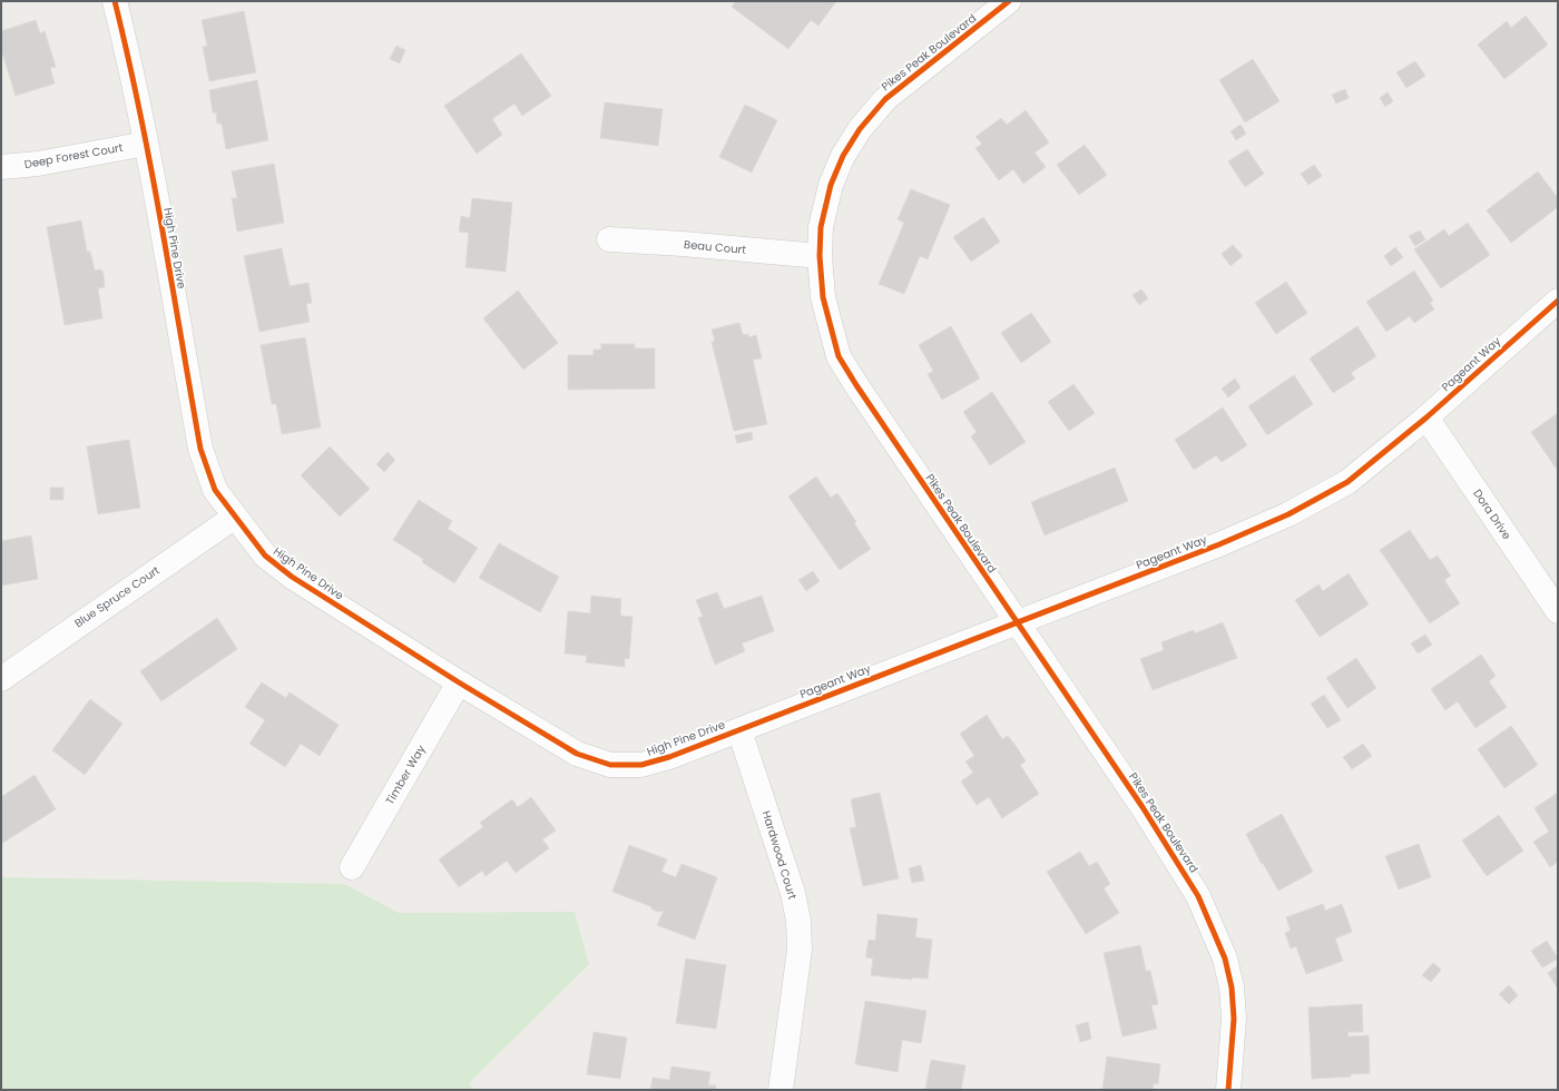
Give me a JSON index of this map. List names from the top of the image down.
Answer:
{
  "streets": {
    "street": [
      "Pikes Peak Boulevard",
      "Deep Forest Court",
      "Beau Court",
      "High Pine Drive",
      "Pageant Way",
      "Dora Drive",
      "Blue Spruce Court",
      "Timber Way",
      "Hardwood Court"
    ]
  },
  "crossings": [
    ["Pikes Peak Boulevard", "Beau Court"],
    ["Pikes Peak Boulevard", "Pageant Way"],
    ["Deep Forest Court", "High Pine Drive"],
    ["High Pine Drive", "Pageant Way"],
    ["High Pine Drive", "Blue Spruce Court"],
    ["High Pine Drive", "Timber Way"],
    ["High Pine Drive", "Hardwood Court"],
    ["Pageant Way", "Dora Drive"],
    ["Pageant Way", "Hardwood Court"]
  ]
}
